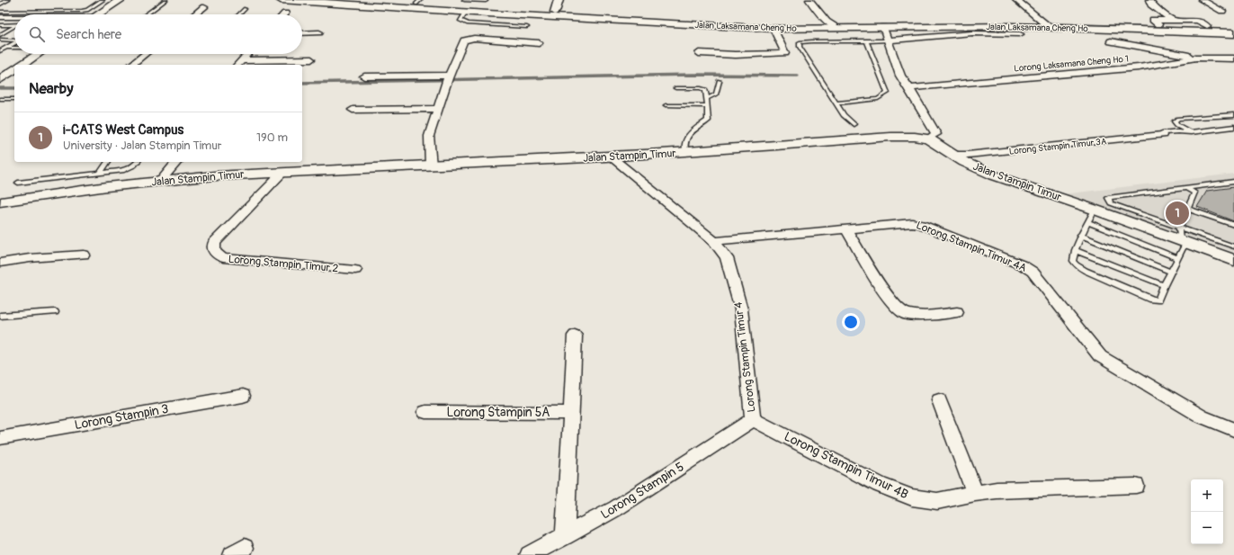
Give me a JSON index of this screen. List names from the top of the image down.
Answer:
{
  "streets": {
    "main road": ["Jalan Laksamana Cheng Ho"],
    "street": [
      "Lorong Laksamana Cheng Ho 1",
      "Lorong Stampin Timur 3A",
      "Jalan Stampin Timur",
      "Lorong Stampin Timur 4A",
      "Lorong Stampin Timur 2",
      "Lorong Stampin Timur 4",
      "Lorong Stampin 5A",
      "Lorong Stampin 3",
      "Lorong Stampin Timur 4B",
      "Lorong Stampin 5"
    ]
  },
  "crossings": [
    ["Lorong Stampin Timur 3A", "Jalan Stampin Timur"],
    ["Jalan Stampin Timur", "Lorong Stampin Timur 2"],
    ["Jalan Stampin Timur", "Lorong Stampin Timur 4"],
    ["Lorong Stampin Timur 4A", "Lorong Stampin Timur 4"],
    ["Lorong Stampin Timur 4", "Lorong Stampin Timur 4B"],
    ["Lorong Stampin Timur 4", "Lorong Stampin 5"],
    ["Lorong Stampin Timur 4B", "Lorong Stampin 5"]
  ],
  "page": {
    "search": "Search here",
    "heading": "Nearby",
    "list": [
      {
        "mark": "1",
        "name": "i-CATS West Campus",
        "note": "University · Jalan Stampin Timur",
        "value": "190 m"
      }
    ],
    "pins": "1",
    "map_buttons": ["+", "−"]
  }
}
